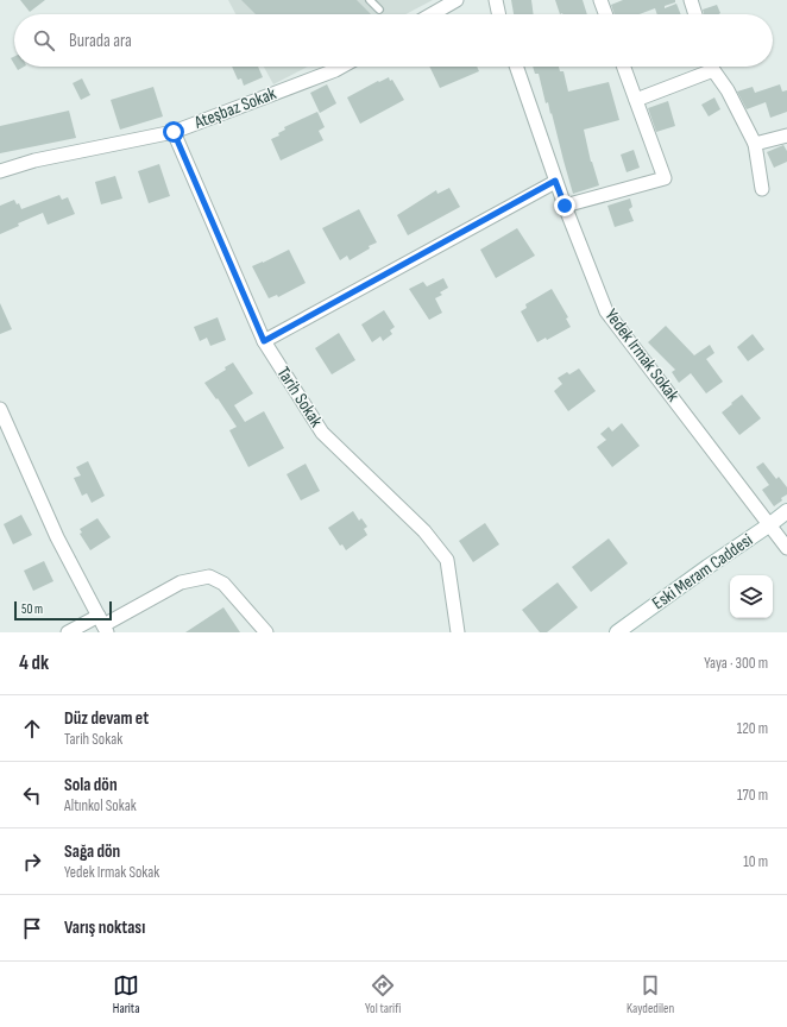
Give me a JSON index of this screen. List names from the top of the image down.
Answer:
{
  "streets": {
    "street": [
      "Ateşbaz Sokak",
      "Yedek Irmak Sokak",
      "Tarih Sokak",
      "Eski Meram Caddesi"
    ]
  },
  "crossings": [
    ["Ateşbaz Sokak", "Tarih Sokak"],
    ["Yedek Irmak Sokak", "Eski Meram Caddesi"]
  ],
  "scale_bar": "50 m",
  "page": {
    "search": "Burada ara",
    "scale": "50 m",
    "heading": ["4 dk", "Yaya · 300 m"],
    "list": [
      ["Düz devam et", "Tarih Sokak", "120 m"],
      ["Sola dön", "Altınkol Sokak", "170 m"],
      ["Sağa dön", "Yedek Irmak Sokak", "10 m"],
      "Varış noktası"
    ],
    "nav": ["Harita", "Yol tarifi", "Kaydedilen"]
  }
}
